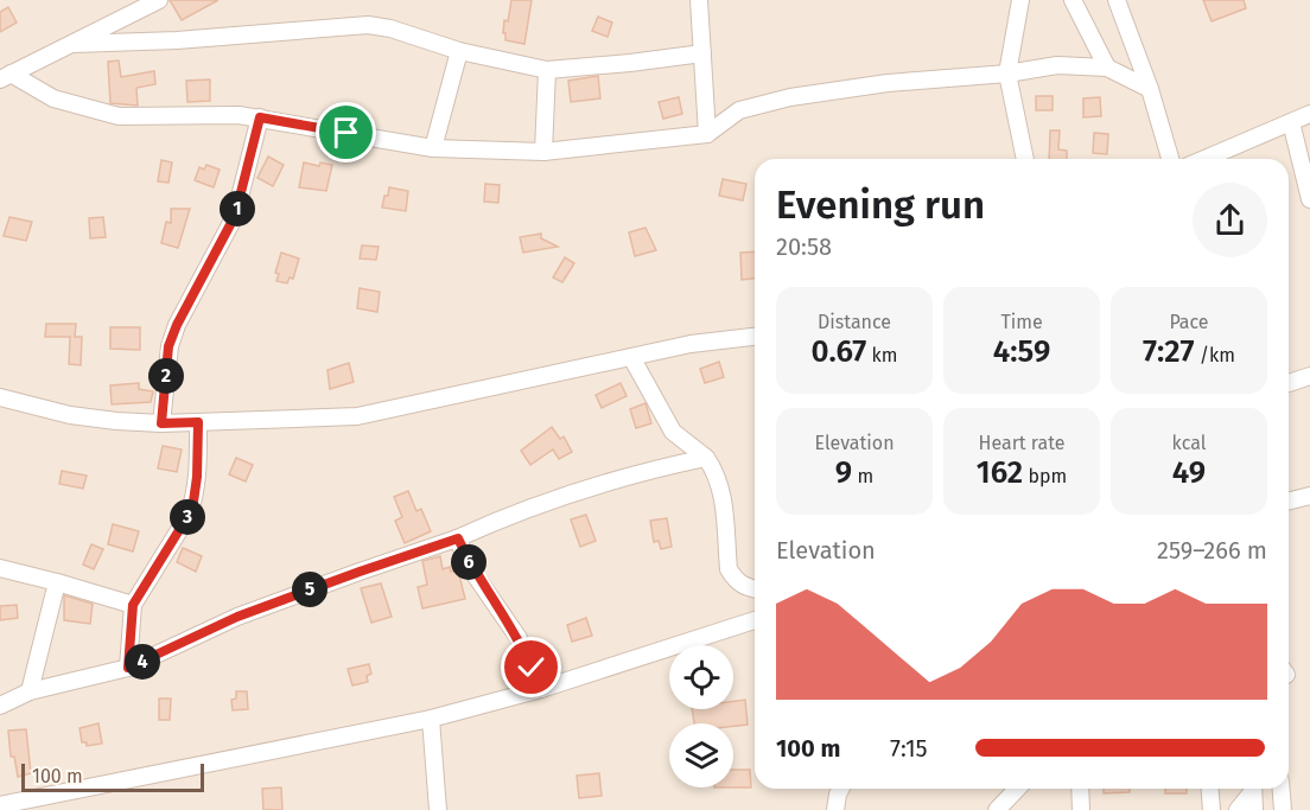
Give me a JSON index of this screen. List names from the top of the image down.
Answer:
{
  "scale_bar": "100 m",
  "page": {
    "heading": ["Evening run", "20:58"],
    "pins": [
      "1",
      "2",
      "3",
      "6",
      "5",
      "4"
    ],
    "stats": [
      ["Distance", "0.67 km"],
      ["Time", "4:59"],
      ["Pace", "7:27 /km"],
      ["Elevation", "9 m"],
      ["Heart rate", "162 bpm"],
      ["kcal", "49"]
    ],
    "chart": ["Elevation", "259–266 m"],
    "list": [
      {
        "name": "100 m",
        "note": "7:15"
      }
    ],
    "scale": "100 m"
  }
}
